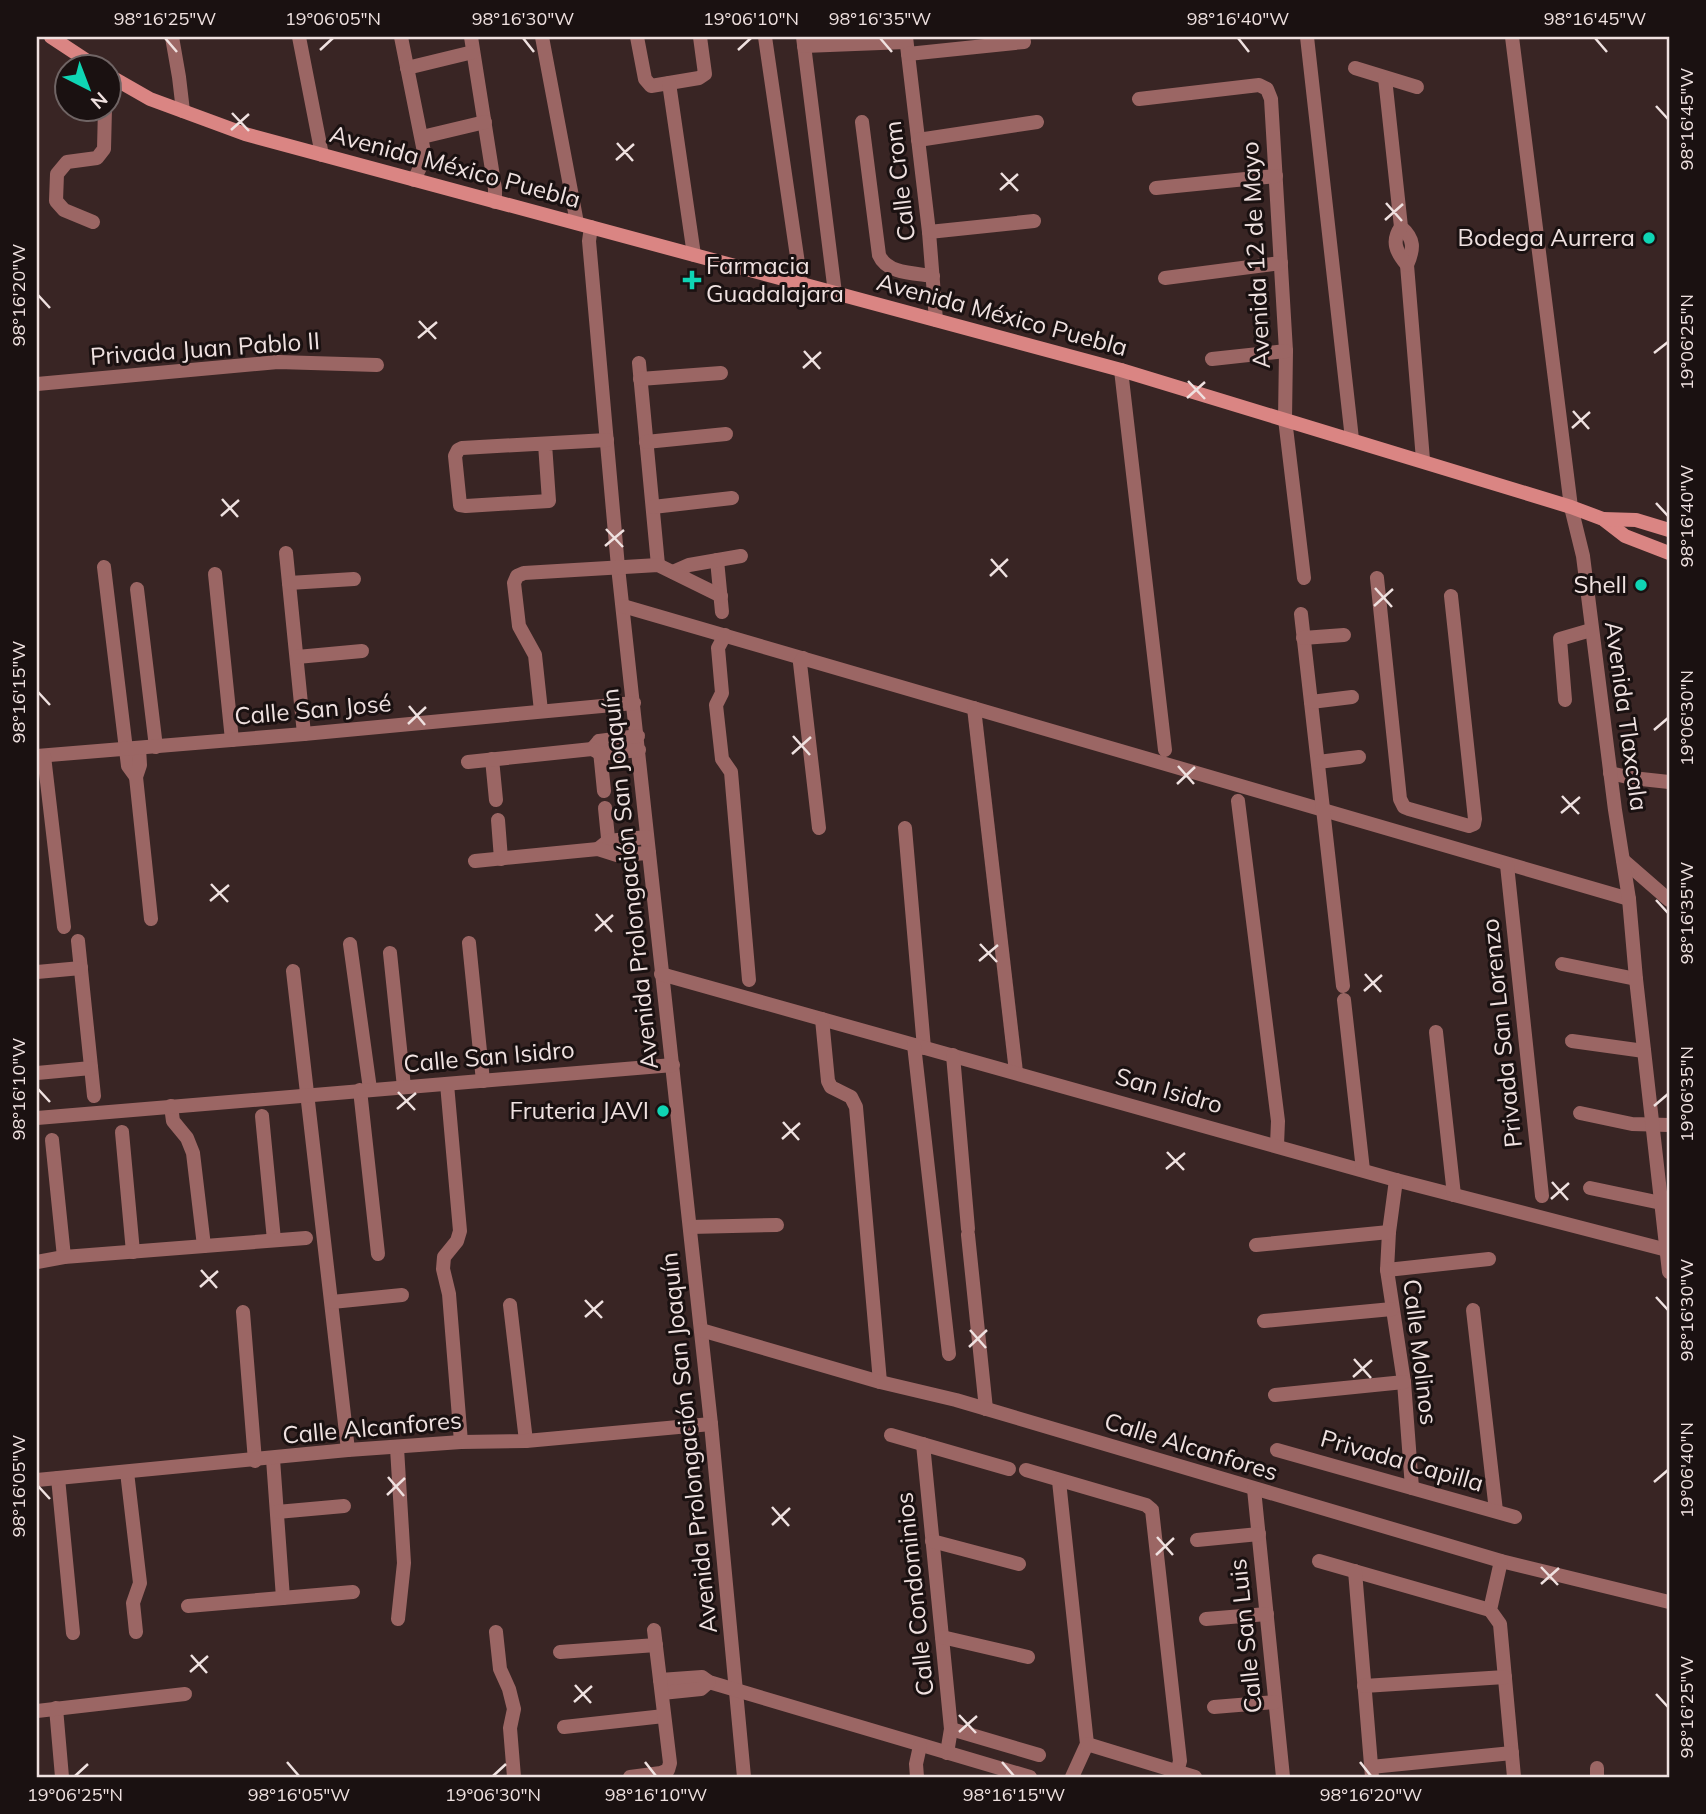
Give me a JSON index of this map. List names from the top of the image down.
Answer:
{
  "streets": {
    "main road": ["Avenida México Puebla"],
    "street": [
      "Calle Crom",
      "Avenida 12 de Mayo",
      "Privada Juan Pablo II",
      "Calle San José",
      "Avenida Tlaxcala",
      "Avenida Prolongación San Joaquín",
      "Privada San Lorenzo",
      "Calle San Isidro",
      "San Isidro",
      "Calle Molinos",
      "Calle Alcanfores",
      "Privada Capilla",
      "Calle Condominios",
      "Calle San Luis"
    ]
  },
  "crossings": [
    ["Avenida México Puebla", "Calle Crom"],
    ["Avenida México Puebla", "Avenida 12 de Mayo"],
    ["Avenida México Puebla", "Avenida Tlaxcala"],
    ["Avenida México Puebla", "Avenida Prolongación San Joaquín"],
    ["Calle San José", "Avenida Prolongación San Joaquín"],
    ["Avenida Tlaxcala", "San Isidro"],
    ["Avenida Prolongación San Joaquín", "Calle San Isidro"],
    ["Avenida Prolongación San Joaquín", "San Isidro"],
    ["Avenida Prolongación San Joaquín", "Calle Alcanfores"],
    ["San Isidro", "Calle Molinos"],
    ["Calle Molinos", "Privada Capilla"],
    ["Calle Alcanfores", "Calle San Luis"]
  ],
  "places": {
    "other": ["Bodega Aurrera", "Shell", "Fruteria JAVI"],
    "health": ["Farmacia Guadalajara"]
  },
  "north": "bottom right",
  "coordinates": [
    "98°16'25\"W",
    "19°06'05\"N",
    "98°16'30\"W",
    "19°06'10\"N",
    "98°16'35\"W",
    "98°16'40\"W",
    "98°16'45\"W",
    "98°16'20\"W",
    "19°06'25\"N",
    "98°16'15\"W",
    "19°06'30\"N",
    "98°16'10\"W",
    "19°06'35\"N",
    "19°06'40\"N",
    "98°16'05\"W"
  ]
}
